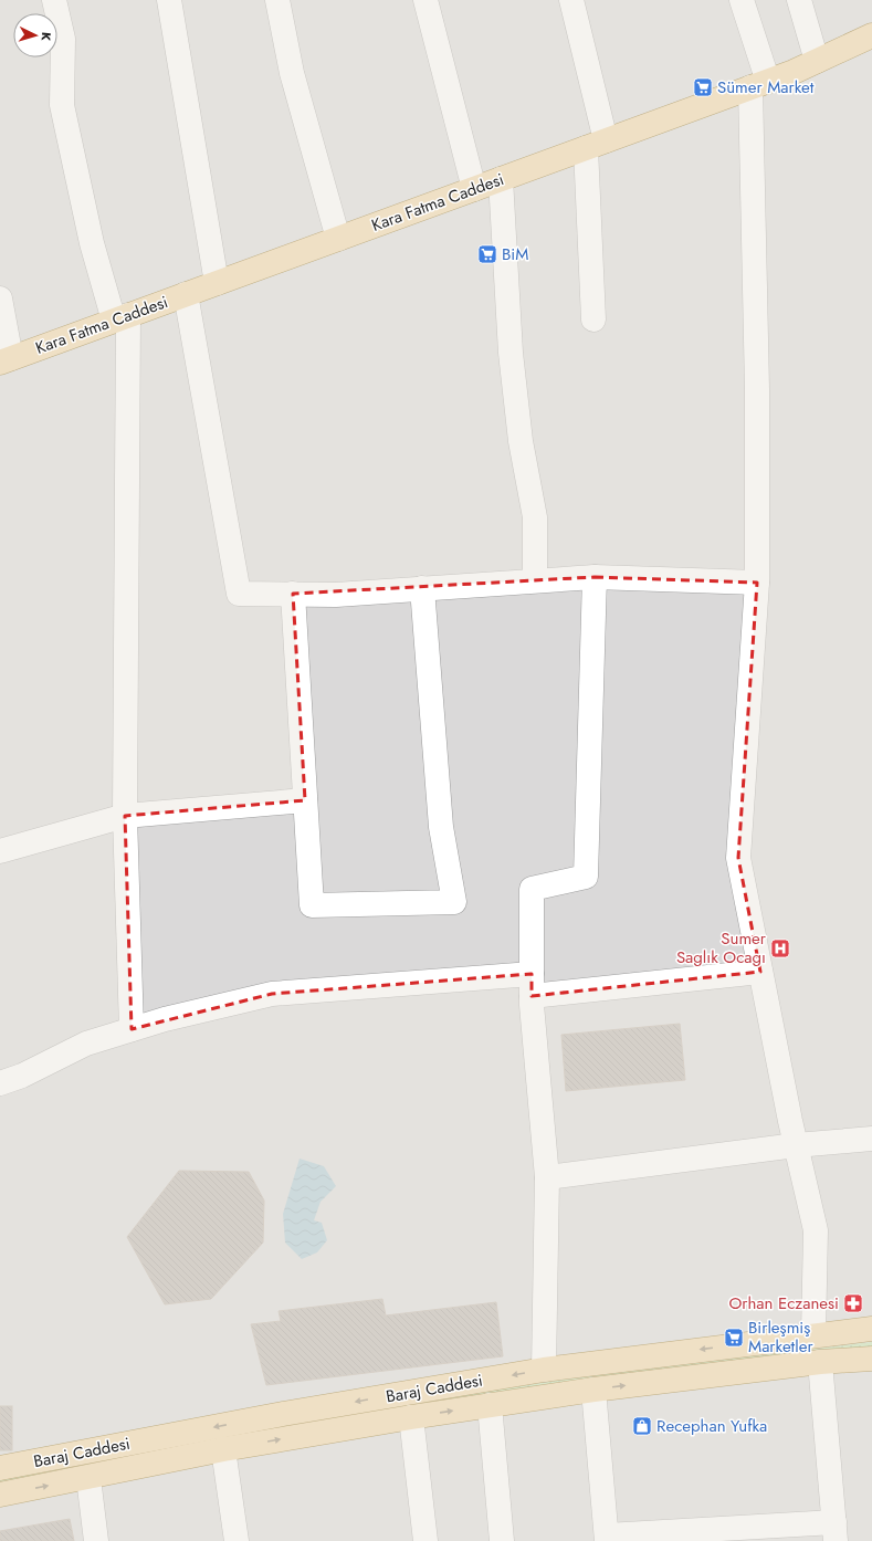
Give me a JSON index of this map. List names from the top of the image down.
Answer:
{
  "streets": {
    "main road": ["Kara Fatma Caddesi", "Baraj Caddesi"]
  },
  "places": {
    "supermarket": ["Sümer Market", "BiM", "Birleşmiş Marketler"],
    "hospital": ["Sumer Saglık Ocagı"],
    "pharmacy": ["Orhan Eczanesi"],
    "shop": ["Recephan Yufka"]
  },
  "north": "right"
}
